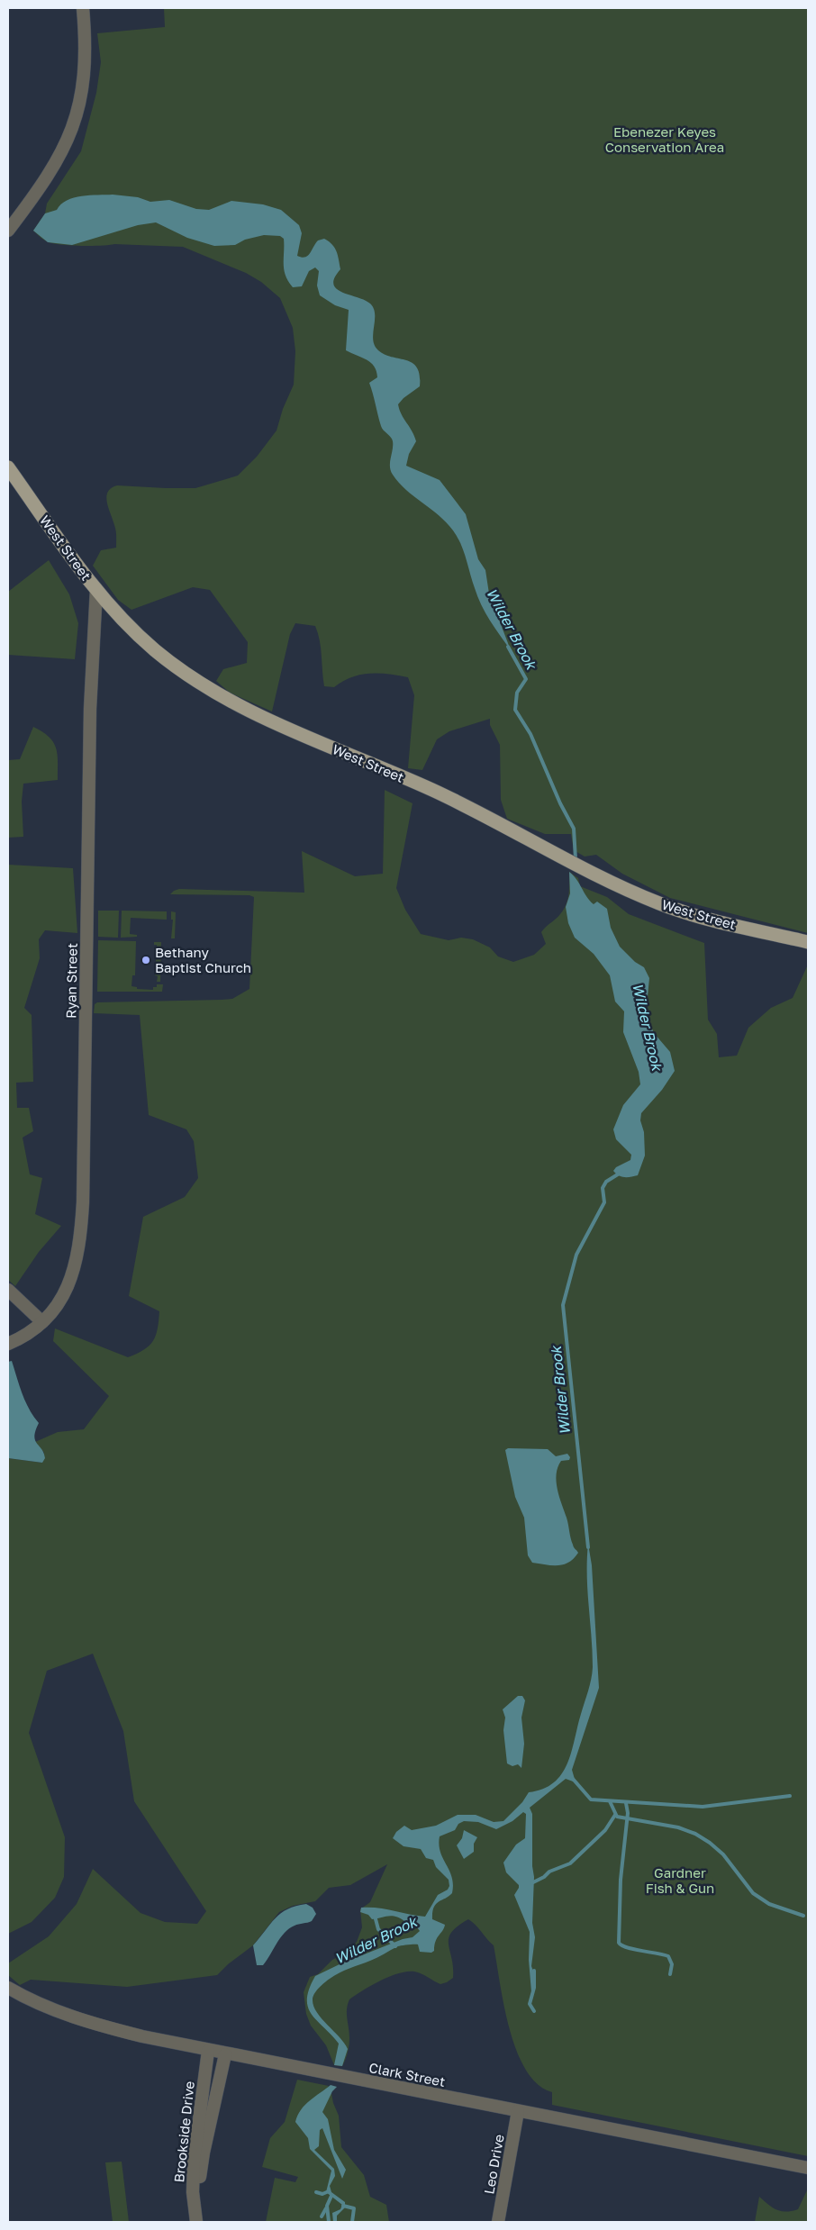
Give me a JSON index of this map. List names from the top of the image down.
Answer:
{
  "streets": {
    "main road": ["West Street"],
    "street": [
      "Ryan Street",
      "Clark Street",
      "Brookside Drive",
      "Leo Drive"
    ]
  },
  "crossings": [
    ["West Street", "Ryan Street"],
    ["Clark Street", "Brookside Drive"],
    ["Clark Street", "Leo Drive"]
  ],
  "water": ["Wilder Brook"],
  "parks": ["Ebenezer Keyes Conservation Area", "Gardner Fish & Gun"],
  "places": ["Bethany Baptist Church"]
}
